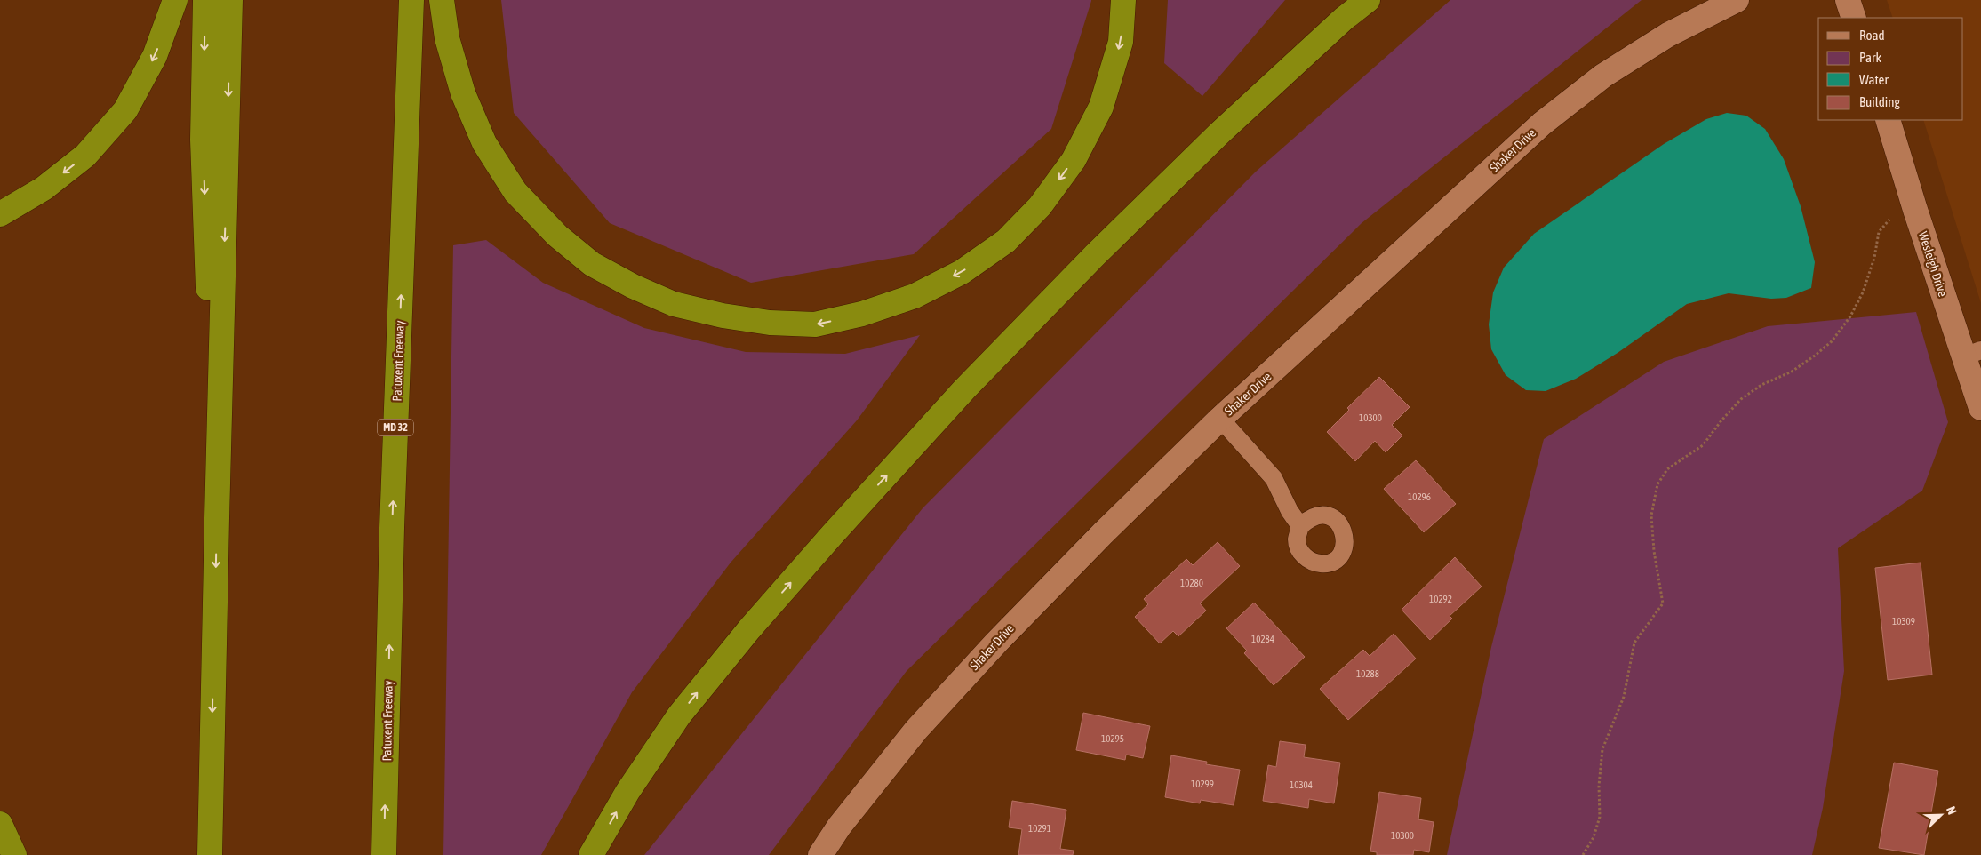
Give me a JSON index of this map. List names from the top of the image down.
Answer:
{
  "streets": {
    "highway": ["Patuxent Freeway", "MD 32"],
    "street": ["Shaker Drive", "Wesleigh Drive"]
  },
  "house_numbers": [
    "10300",
    "10296",
    "10280",
    "10292",
    "10309",
    "10284",
    "10288",
    "10295",
    "10299",
    "10304",
    "10291",
    "10300"
  ],
  "legend": [
    "Road",
    "Park",
    "Water",
    "Building"
  ],
  "north": "top right"
}
